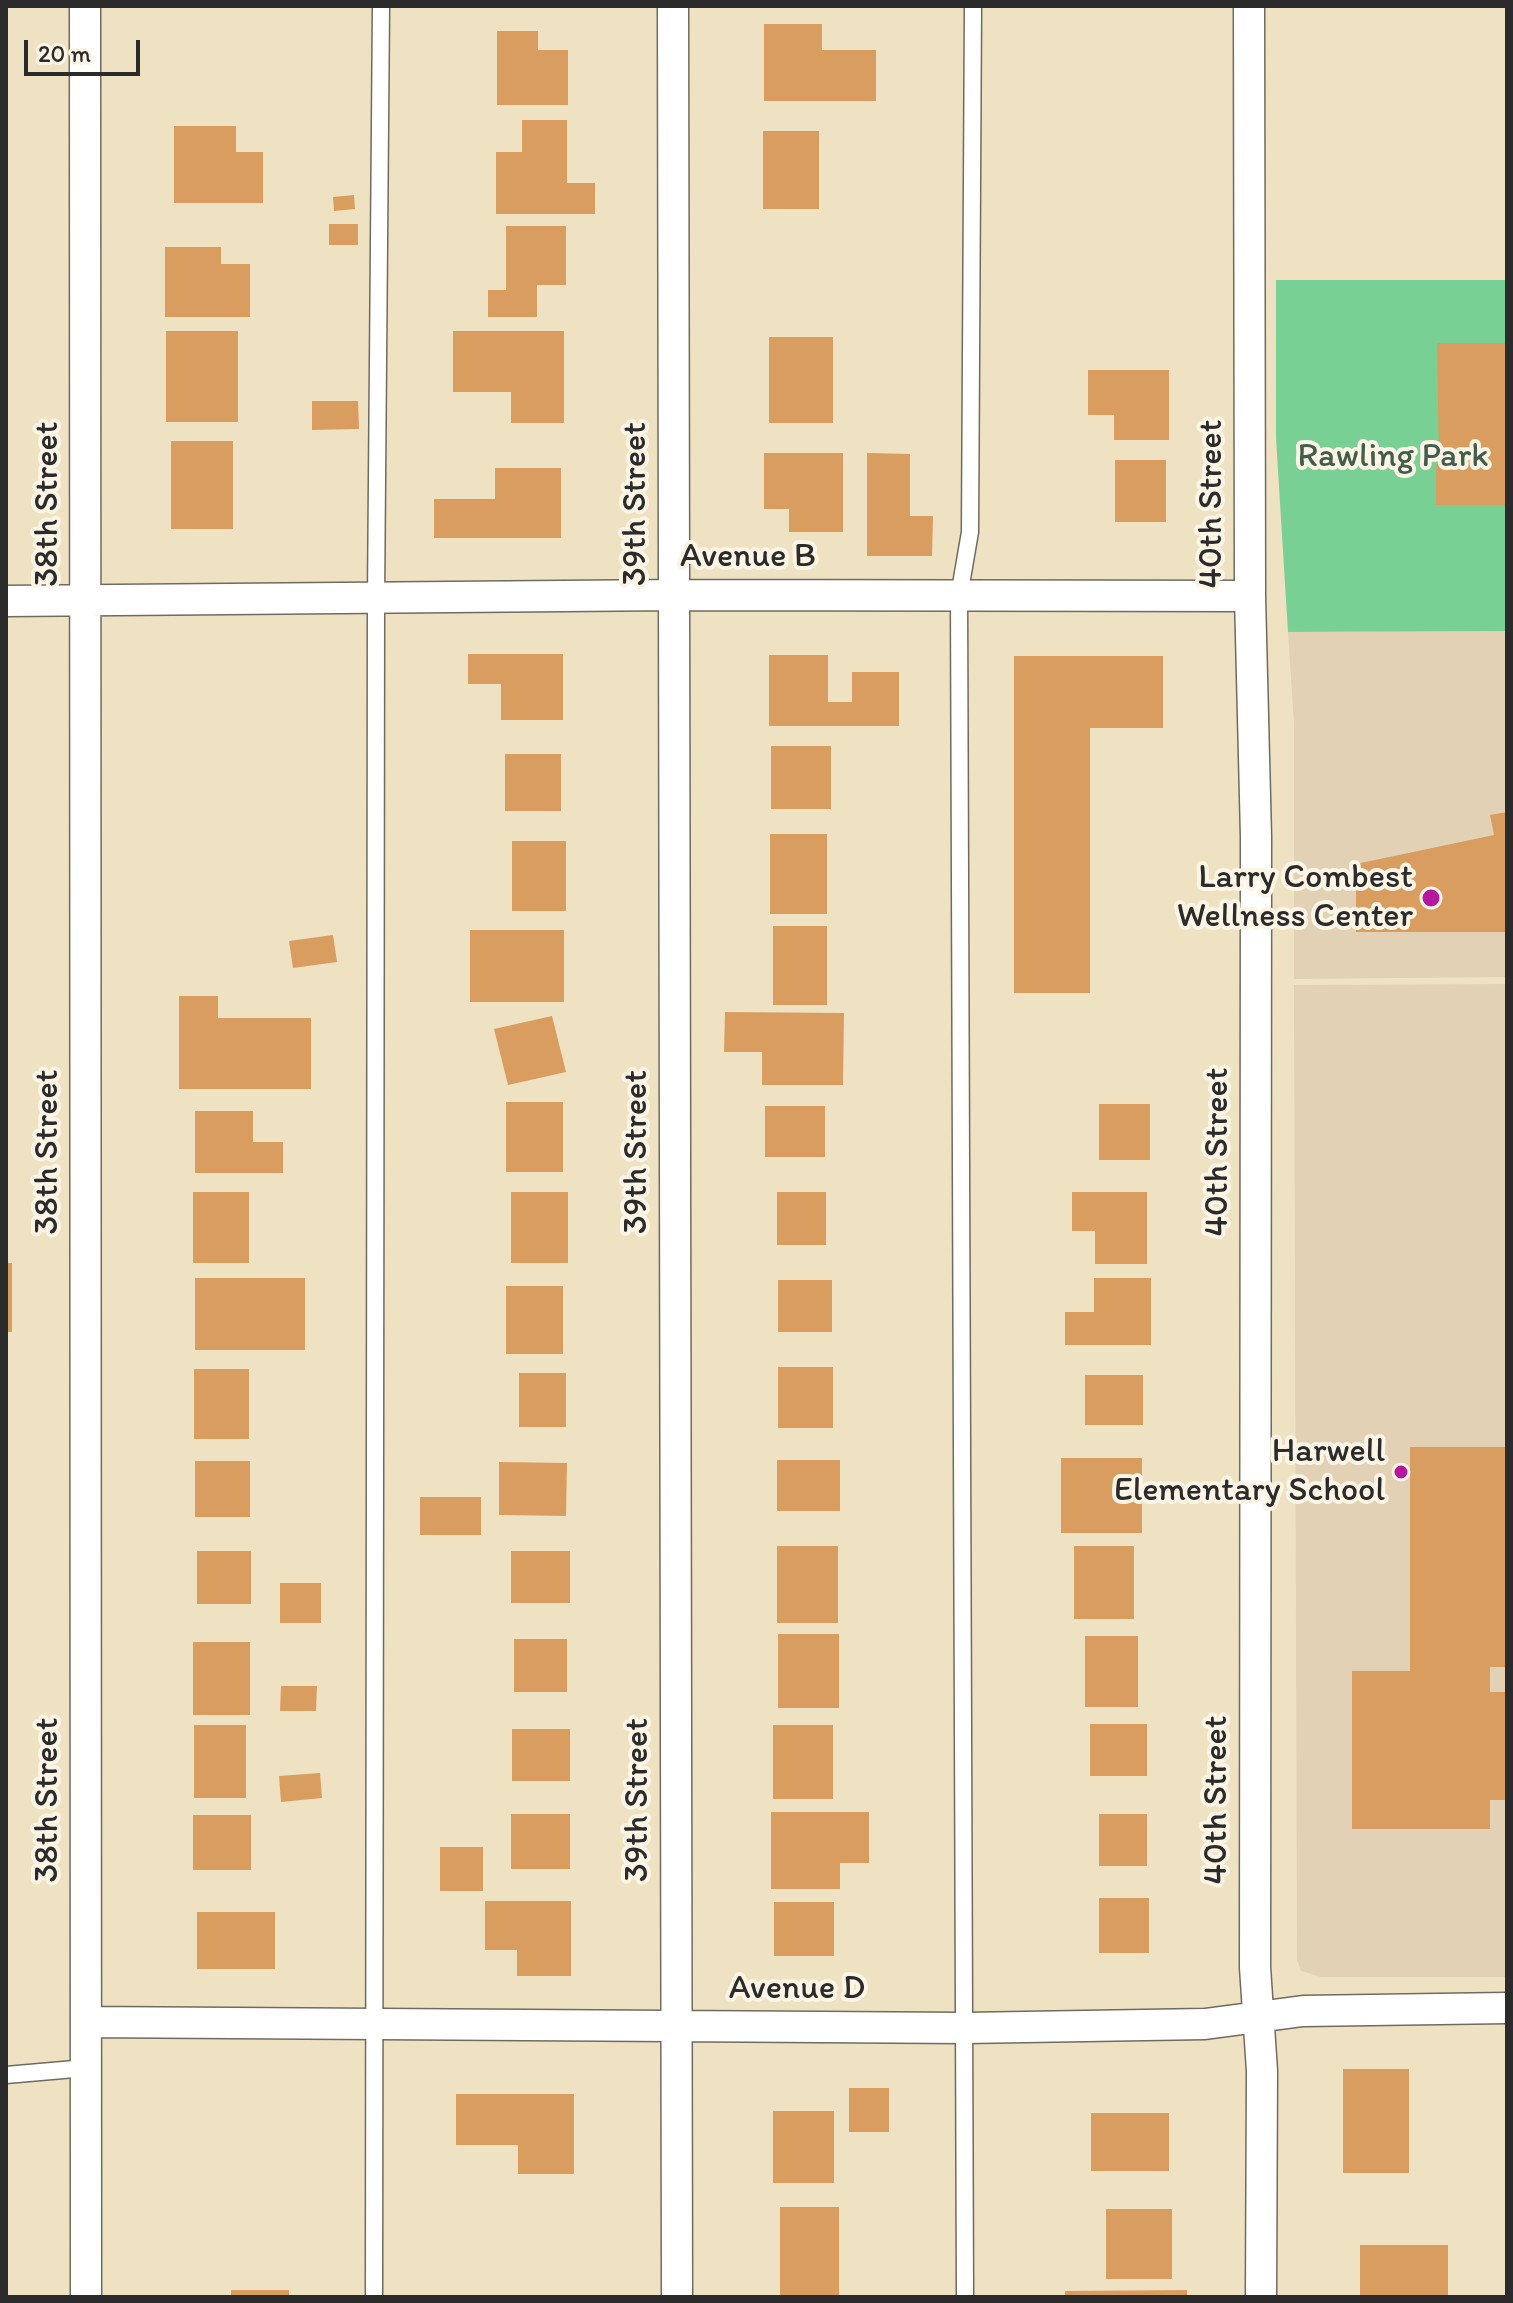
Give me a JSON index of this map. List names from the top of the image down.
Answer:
{
  "streets": {
    "street": [
      "38th Street",
      "39th Street",
      "40th Street",
      "Avenue B",
      "Avenue D"
    ]
  },
  "crossings": [
    ["38th Street", "Avenue B"],
    ["38th Street", "Avenue D"],
    ["39th Street", "Avenue B"],
    ["39th Street", "Avenue D"],
    ["40th Street", "Avenue B"],
    ["40th Street", "Avenue D"]
  ],
  "parks": ["Rawling Park"],
  "places": ["Larry Combest Wellness Center", "Harwell Elementary School"],
  "scale_bar": "20 m"
}
